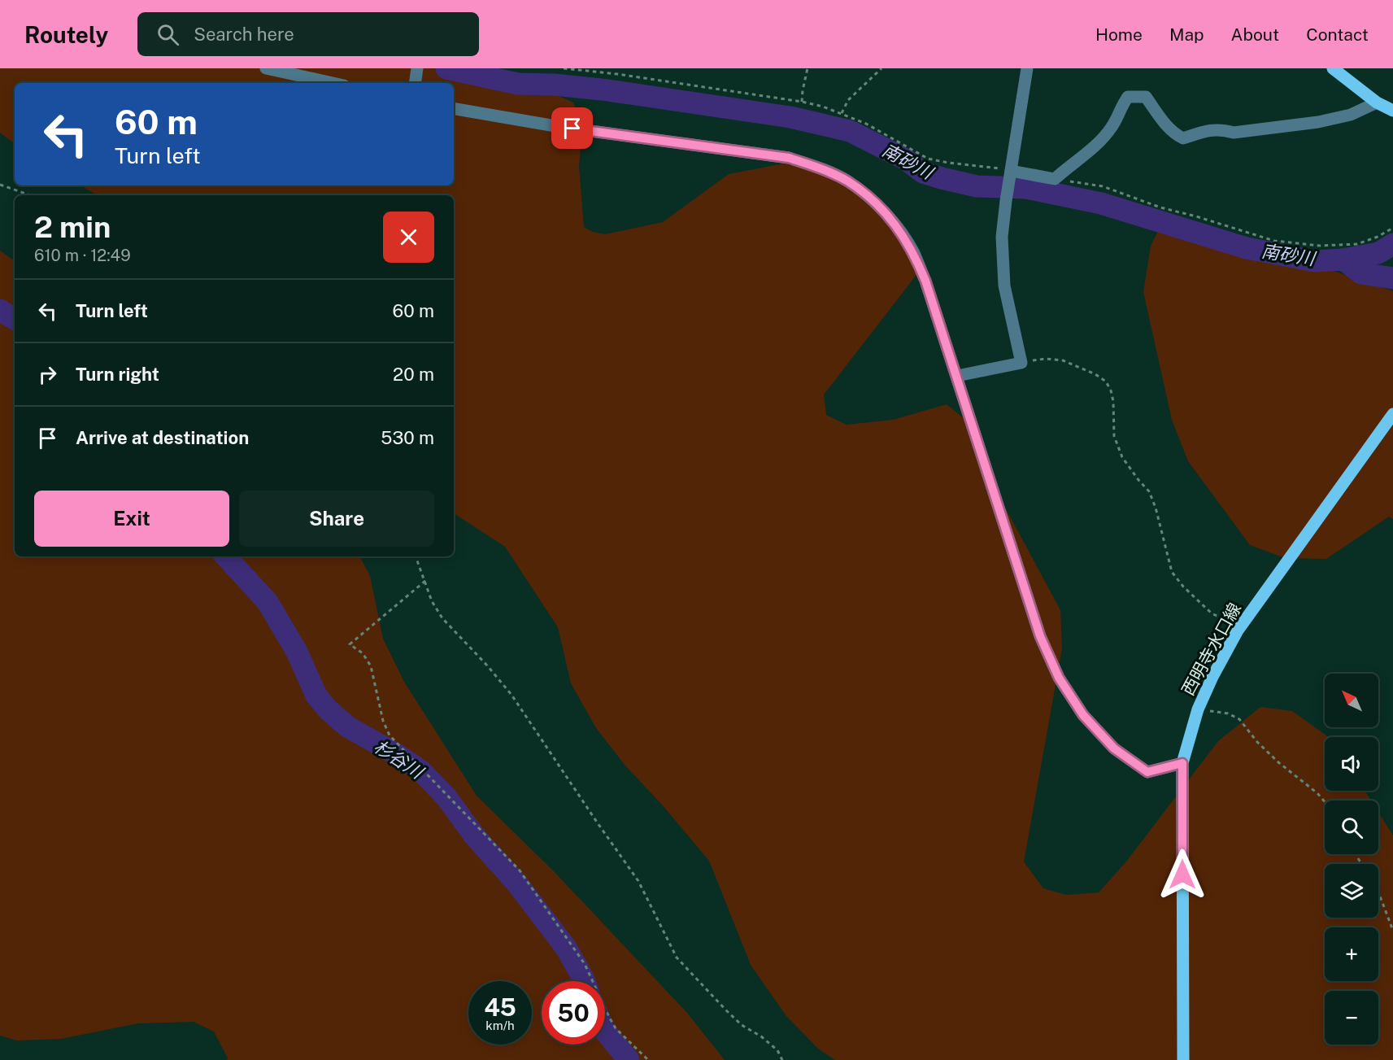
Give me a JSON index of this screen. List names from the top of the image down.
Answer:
{
  "streets": {
    "main road": ["西明寺水口線"]
  },
  "water": ["南砂川", "杉谷川"],
  "north": "top left",
  "page": {
    "header": "Routely",
    "search": "Search here",
    "nav": [
      "Home",
      "Map",
      "About",
      "Contact"
    ],
    "turn": ["60 m", "Turn left"],
    "heading": ["2 min", "610 m · 12:49"],
    "list": [
      {
        "name": "Turn left",
        "value": "60 m"
      },
      {
        "name": "Turn right",
        "value": "20 m"
      },
      {
        "name": "Arrive at destination",
        "value": "530 m"
      }
    ],
    "buttons": ["Exit", "Share"],
    "map_buttons": ["+", "−"],
    "speed": "45 km/h",
    "limit": "50"
  }
}
